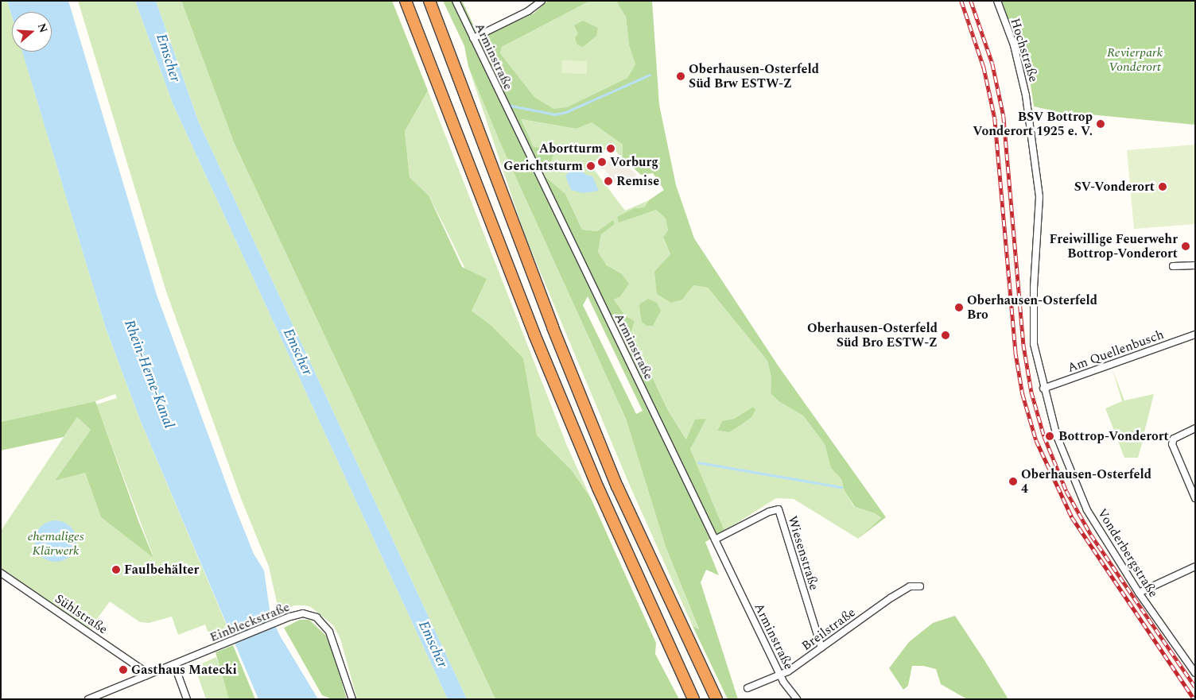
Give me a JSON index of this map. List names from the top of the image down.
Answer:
{
  "streets": {
    "street": [
      "Hochstraße",
      "Arminstraße",
      "Am Quellenbusch",
      "Wiesenstraße",
      "Vonderbergstraße",
      "Sühlstraße",
      "Einbleckstraße",
      "Breilstraße"
    ]
  },
  "crossings": [
    ["Hochstraße", "Vonderbergstraße"],
    ["Arminstraße", "Wiesenstraße"],
    ["Arminstraße", "Breilstraße"],
    ["Am Quellenbusch", "Vonderbergstraße"],
    ["Wiesenstraße", "Breilstraße"],
    ["Sühlstraße", "Einbleckstraße"]
  ],
  "water": ["Emscher", "Rhein-Herne-Kanal"],
  "parks": ["Revierpark Vonderort", "ehemaliges Klärwerk"],
  "places": [
    "Oberhausen-Osterfeld Süd Brw ESTW-Z",
    "BSV Bottrop Vonderort 1925 e. V.",
    "Abortturm",
    "Vorburg",
    "Gerichtsturm",
    "Remise",
    "SV-Vonderort",
    "Freiwillige Feuerwehr Bottrop-Vonderort",
    "Oberhausen-Osterfeld Bro",
    "Oberhausen-Osterfeld Süd Bro ESTW-Z",
    "Bottrop-Vonderort",
    "Oberhausen-Osterfeld 4",
    "Faulbehälter",
    "Gasthaus Matecki"
  ],
  "north": "right"
}
